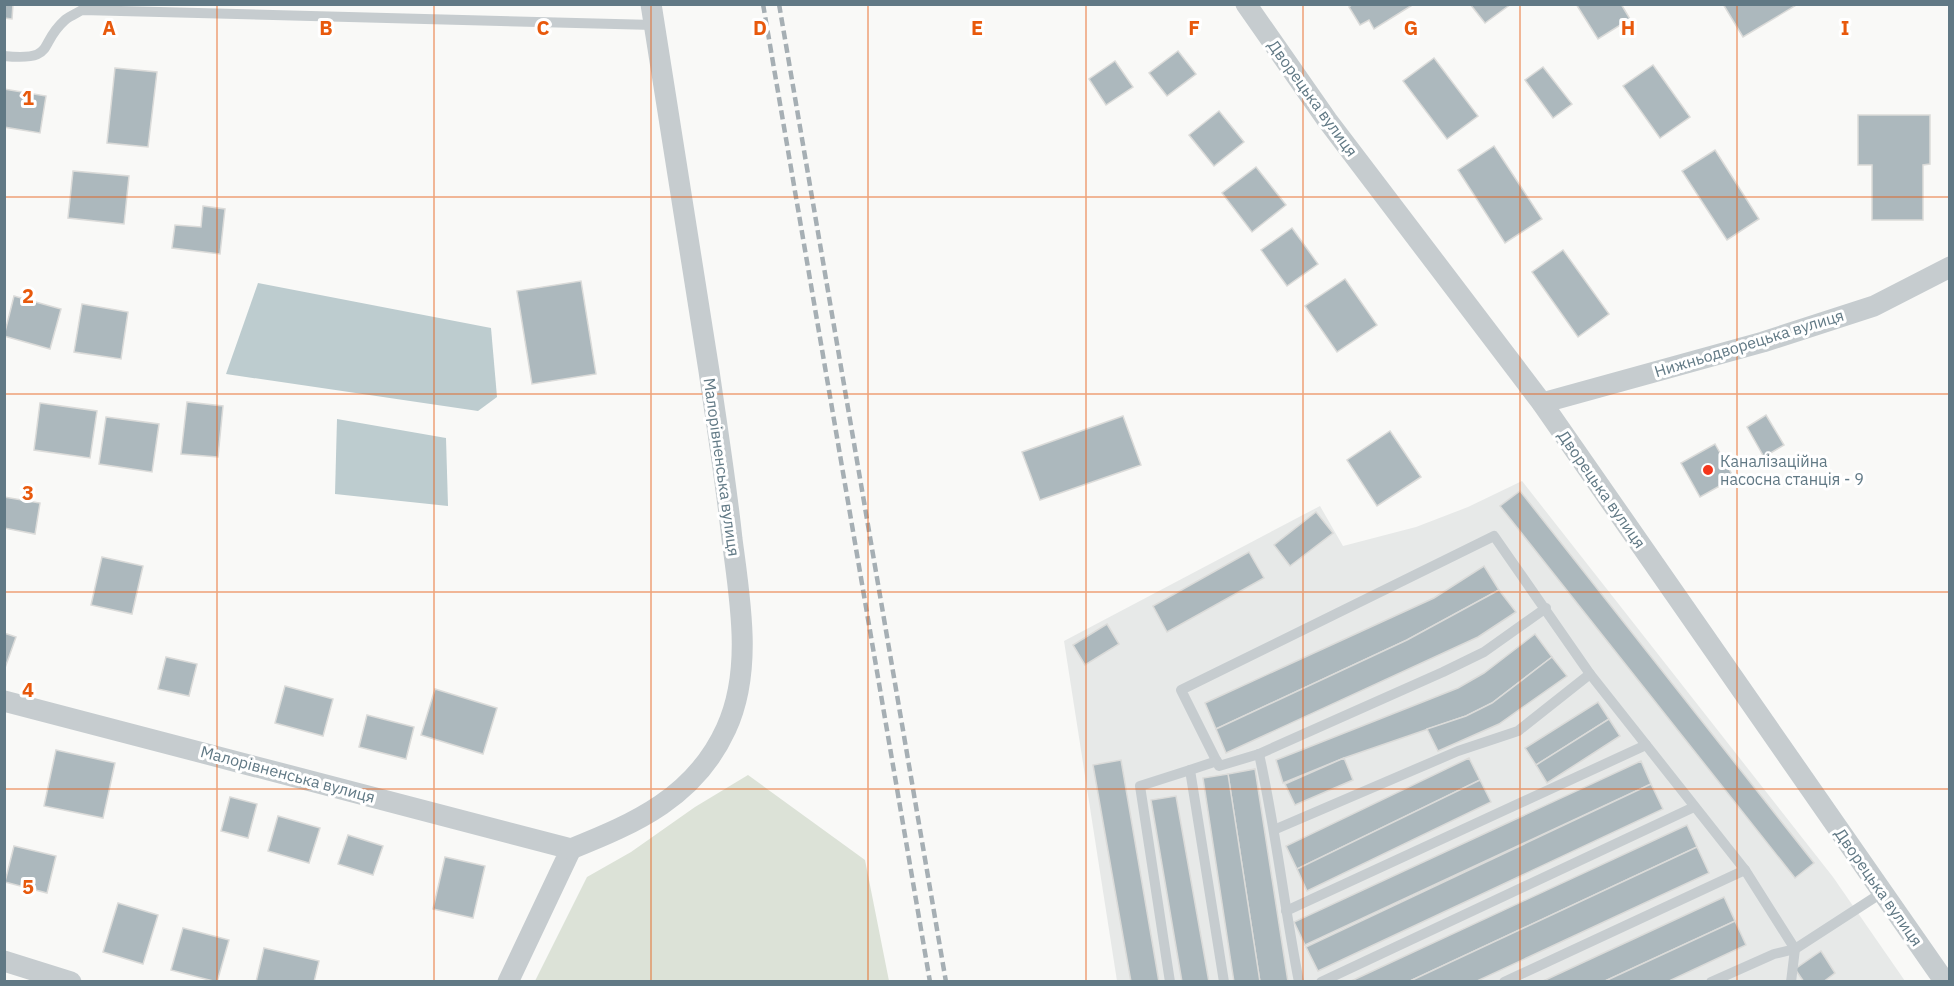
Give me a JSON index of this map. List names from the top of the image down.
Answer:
{
  "streets": {
    "street": ["Дворецька вулиця", "Нижньодворецька вулиця", "Малорівненська вулиця"]
  },
  "crossings": [
    ["Дворецька вулиця", "Нижньодворецька вулиця"]
  ],
  "places": ["Каналізаційна насосна станція - 9"],
  "grid": {
    "columns": [
      "A",
      "B",
      "C",
      "D",
      "E",
      "F",
      "G",
      "H",
      "I"
    ],
    "rows": [
      "1",
      "2",
      "3",
      "4",
      "5"
    ]
  }
}
